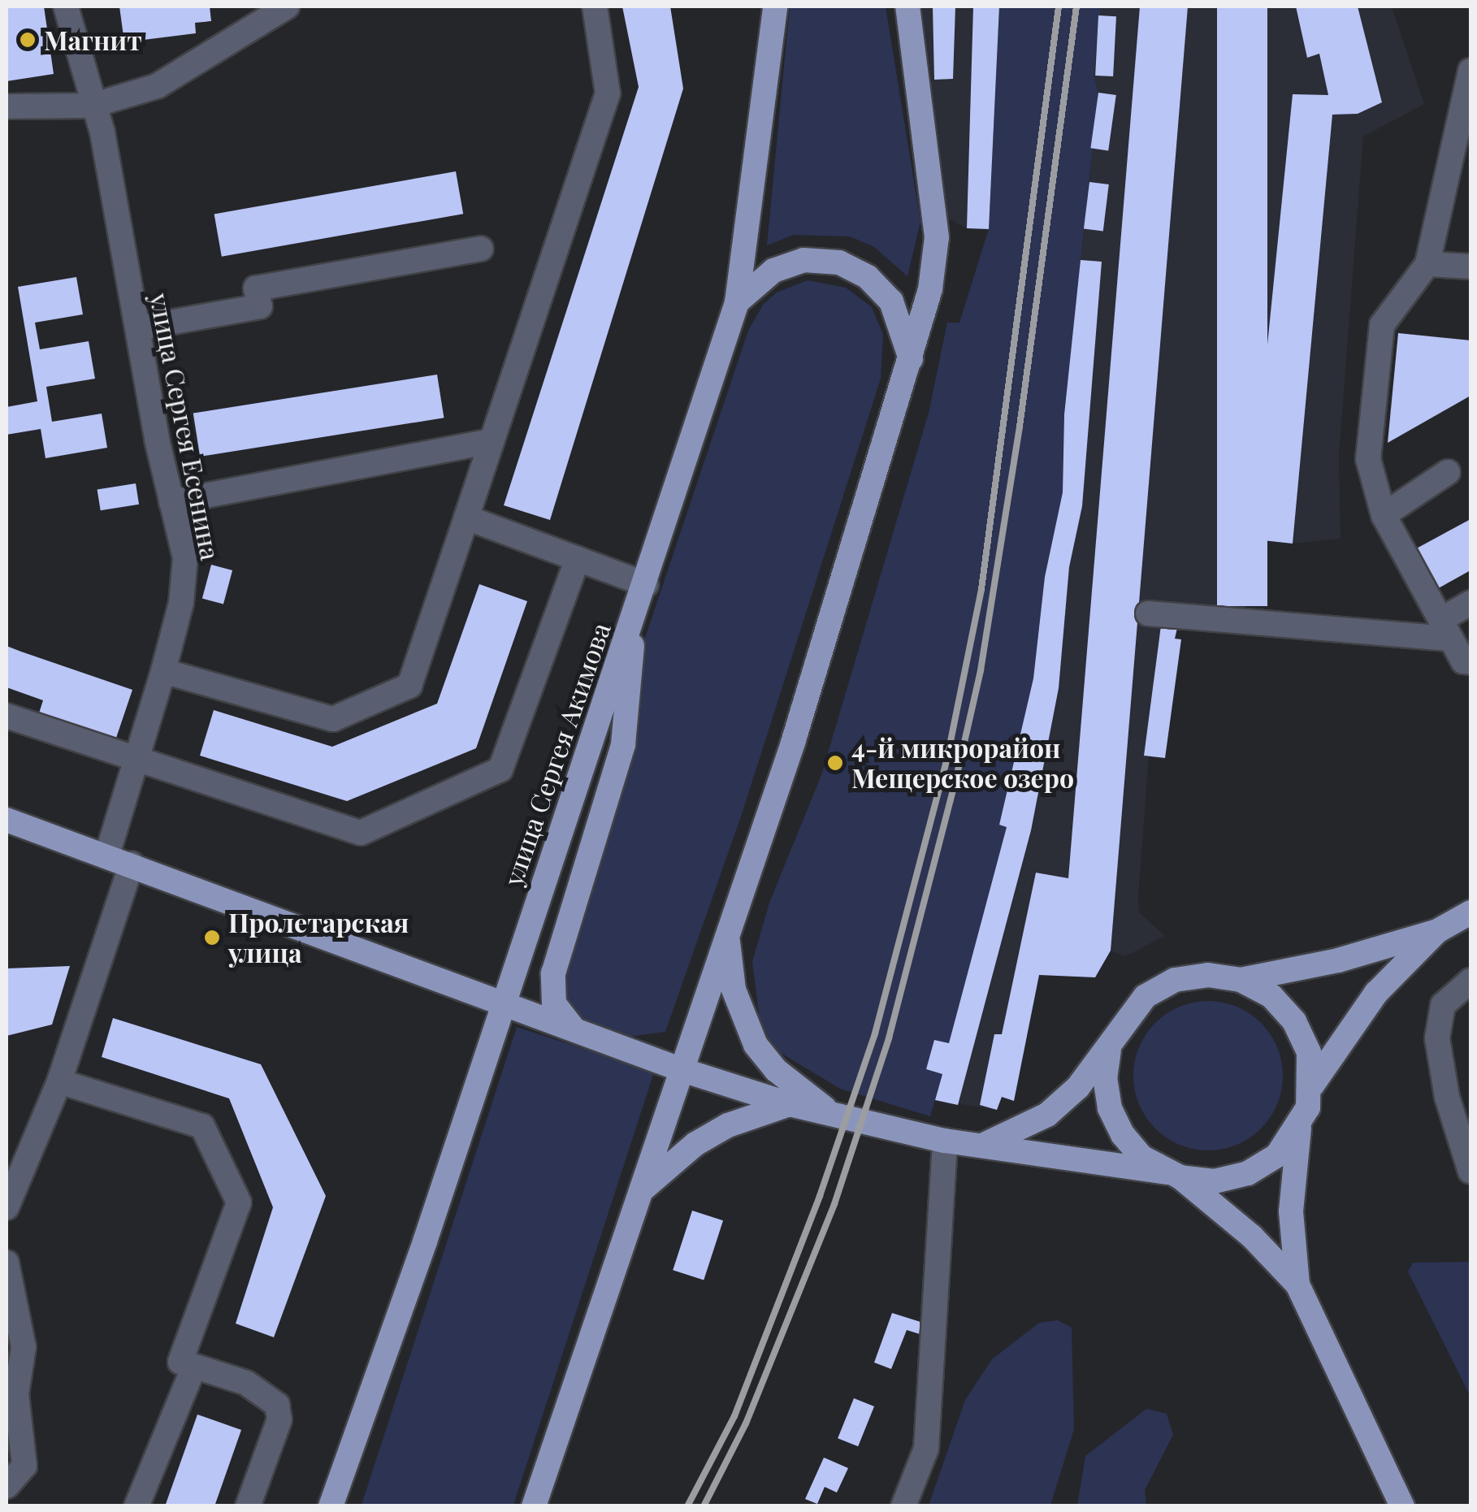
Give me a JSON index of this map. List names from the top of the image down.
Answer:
{
  "streets": {
    "main road": ["улица Сергея Акимова"],
    "lane": ["улица Сергея Есенина"]
  },
  "places": ["Магнит", "4-й микрорайон Мещерское озеро", "Пролетарская улица"]
}
